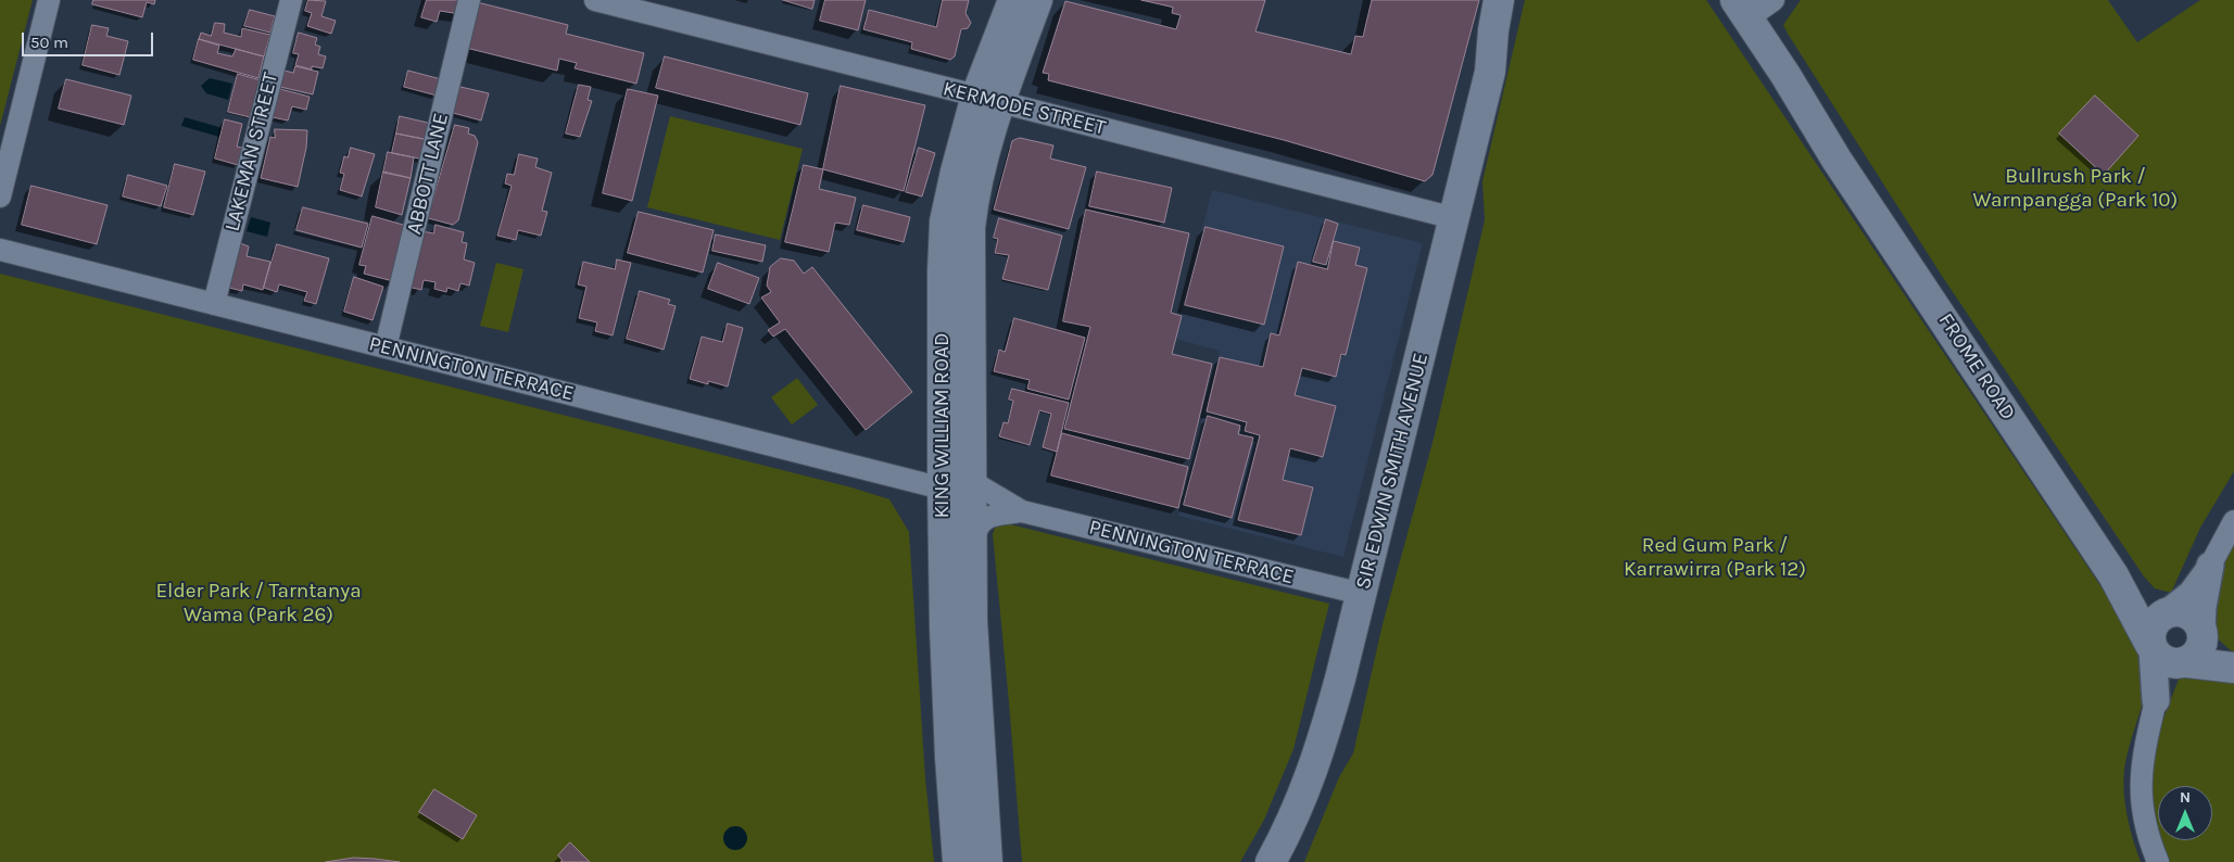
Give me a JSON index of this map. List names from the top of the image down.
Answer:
{
  "streets": {
    "main road": ["FROME ROAD", "KING WILLIAM ROAD", "SIR EDWIN SMITH AVENUE"],
    "street": [
      "KERMODE STREET",
      "LAKEMAN STREET",
      "ABBOTT LANE",
      "PENNINGTON TERRACE"
    ]
  },
  "crossings": [
    ["KERMODE STREET", "KING WILLIAM ROAD"],
    ["KERMODE STREET", "SIR EDWIN SMITH AVENUE"],
    ["LAKEMAN STREET", "PENNINGTON TERRACE"],
    ["ABBOTT LANE", "PENNINGTON TERRACE"],
    ["PENNINGTON TERRACE", "KING WILLIAM ROAD"],
    ["PENNINGTON TERRACE", "SIR EDWIN SMITH AVENUE"]
  ],
  "parks": ["Bullrush Park / Warnpangga (Park 10)", "Red Gum Park / Karrawirra (Park 12)", "Elder Park / Tarntanya Wama (Park 26)"],
  "scale_bar": "50 m",
  "north": "top"
}
